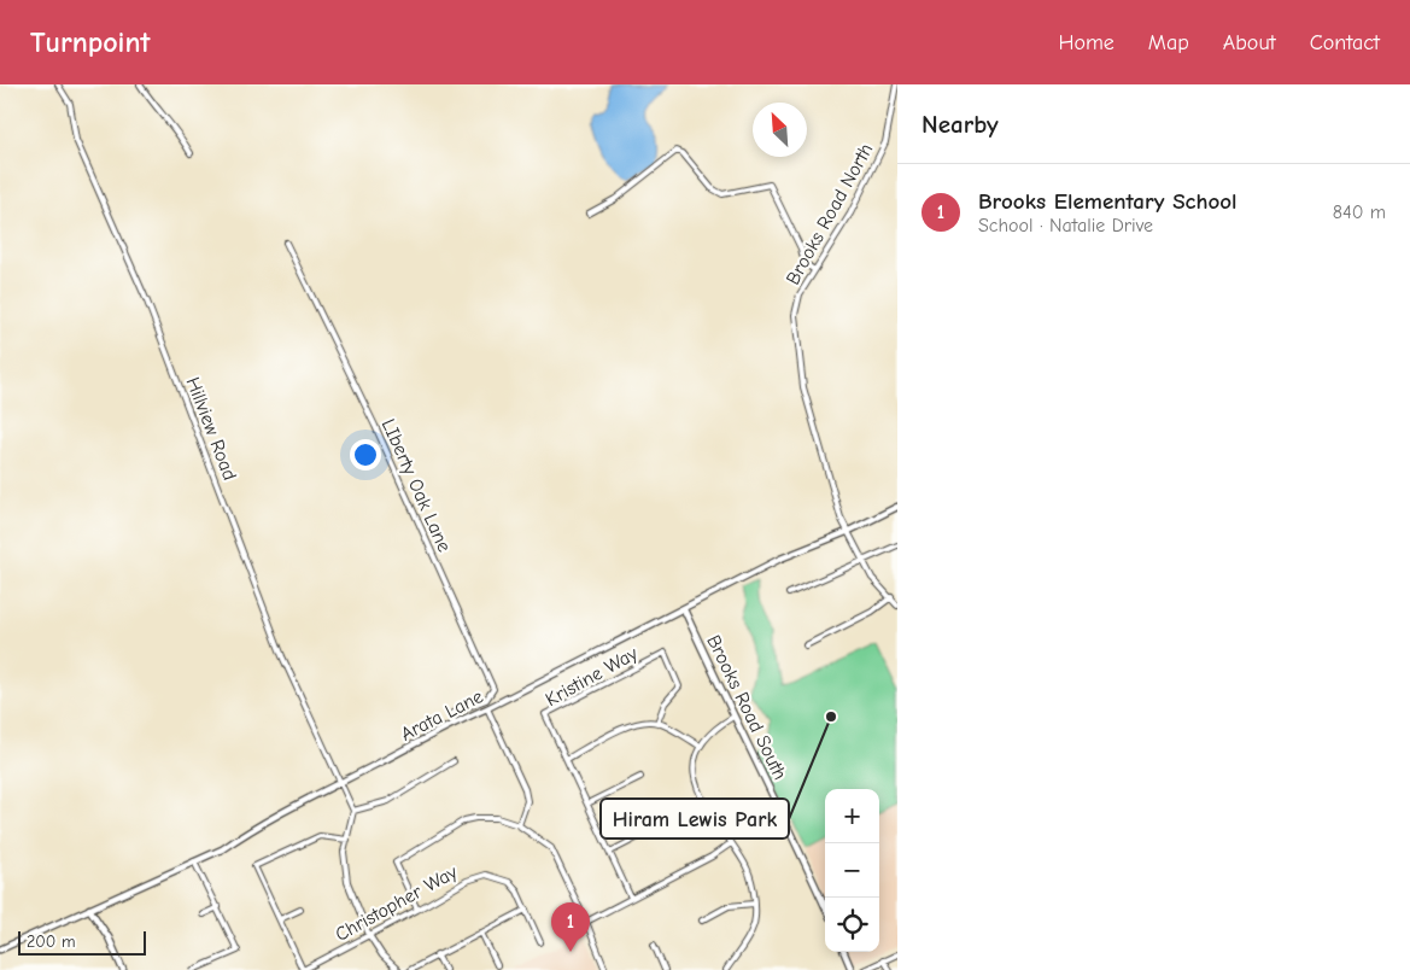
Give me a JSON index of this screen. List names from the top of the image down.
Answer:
{
  "streets": {
    "street": [
      "Brooks Road North",
      "Hillview Road",
      "LIberty Oak Lane",
      "Kristine Way",
      "Brooks Road South",
      "Arata Lane",
      "Christopher Way"
    ]
  },
  "crossings": [
    ["Brooks Road North", "Arata Lane"],
    ["Hillview Road", "Arata Lane"],
    ["LIberty Oak Lane", "Arata Lane"],
    ["Brooks Road South", "Arata Lane"]
  ],
  "places": ["Hiram Lewis Park"],
  "scale_bar": "200 m",
  "north": "top left",
  "page": {
    "header": "Turnpoint",
    "nav": [
      "Home",
      "Map",
      "About",
      "Contact"
    ],
    "heading": "Nearby",
    "list": [
      {
        "mark": "1",
        "name": "Brooks Elementary School",
        "note": "School · Natalie Drive",
        "value": "840 m"
      }
    ],
    "map_buttons": ["+", "−"],
    "pins": "1",
    "scale": "200 m"
  }
}
